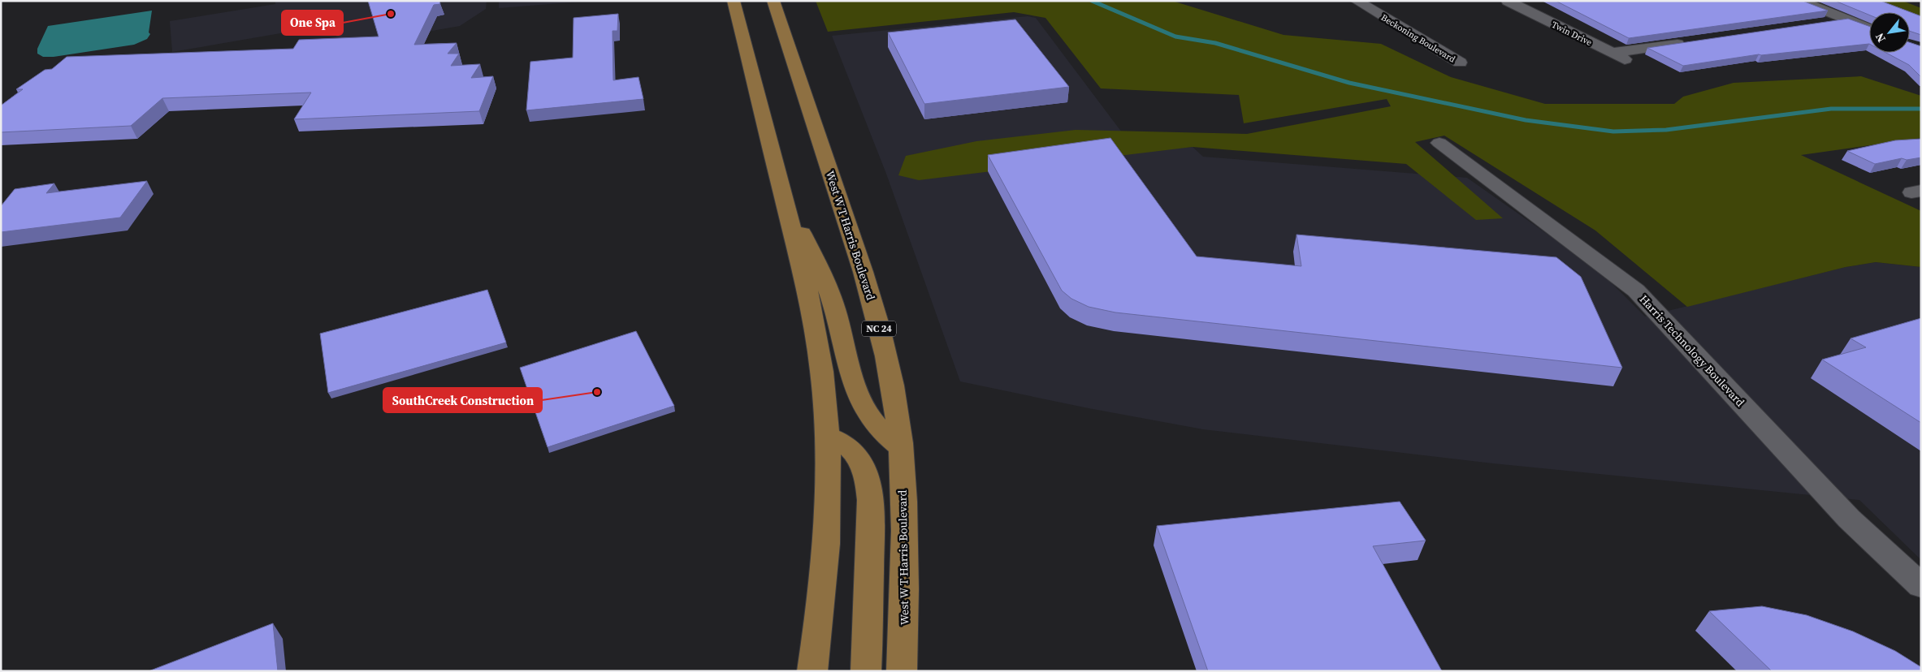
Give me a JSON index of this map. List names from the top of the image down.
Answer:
{
  "streets": {
    "main road": ["West W T Harris Boulevard", "NC 24"],
    "street": ["Twin Drive", "Beckoning Boulevard", "Harris Technology Boulevard"]
  },
  "places": ["One Spa", "SouthCreek Construction"],
  "north": "bottom left"
}
